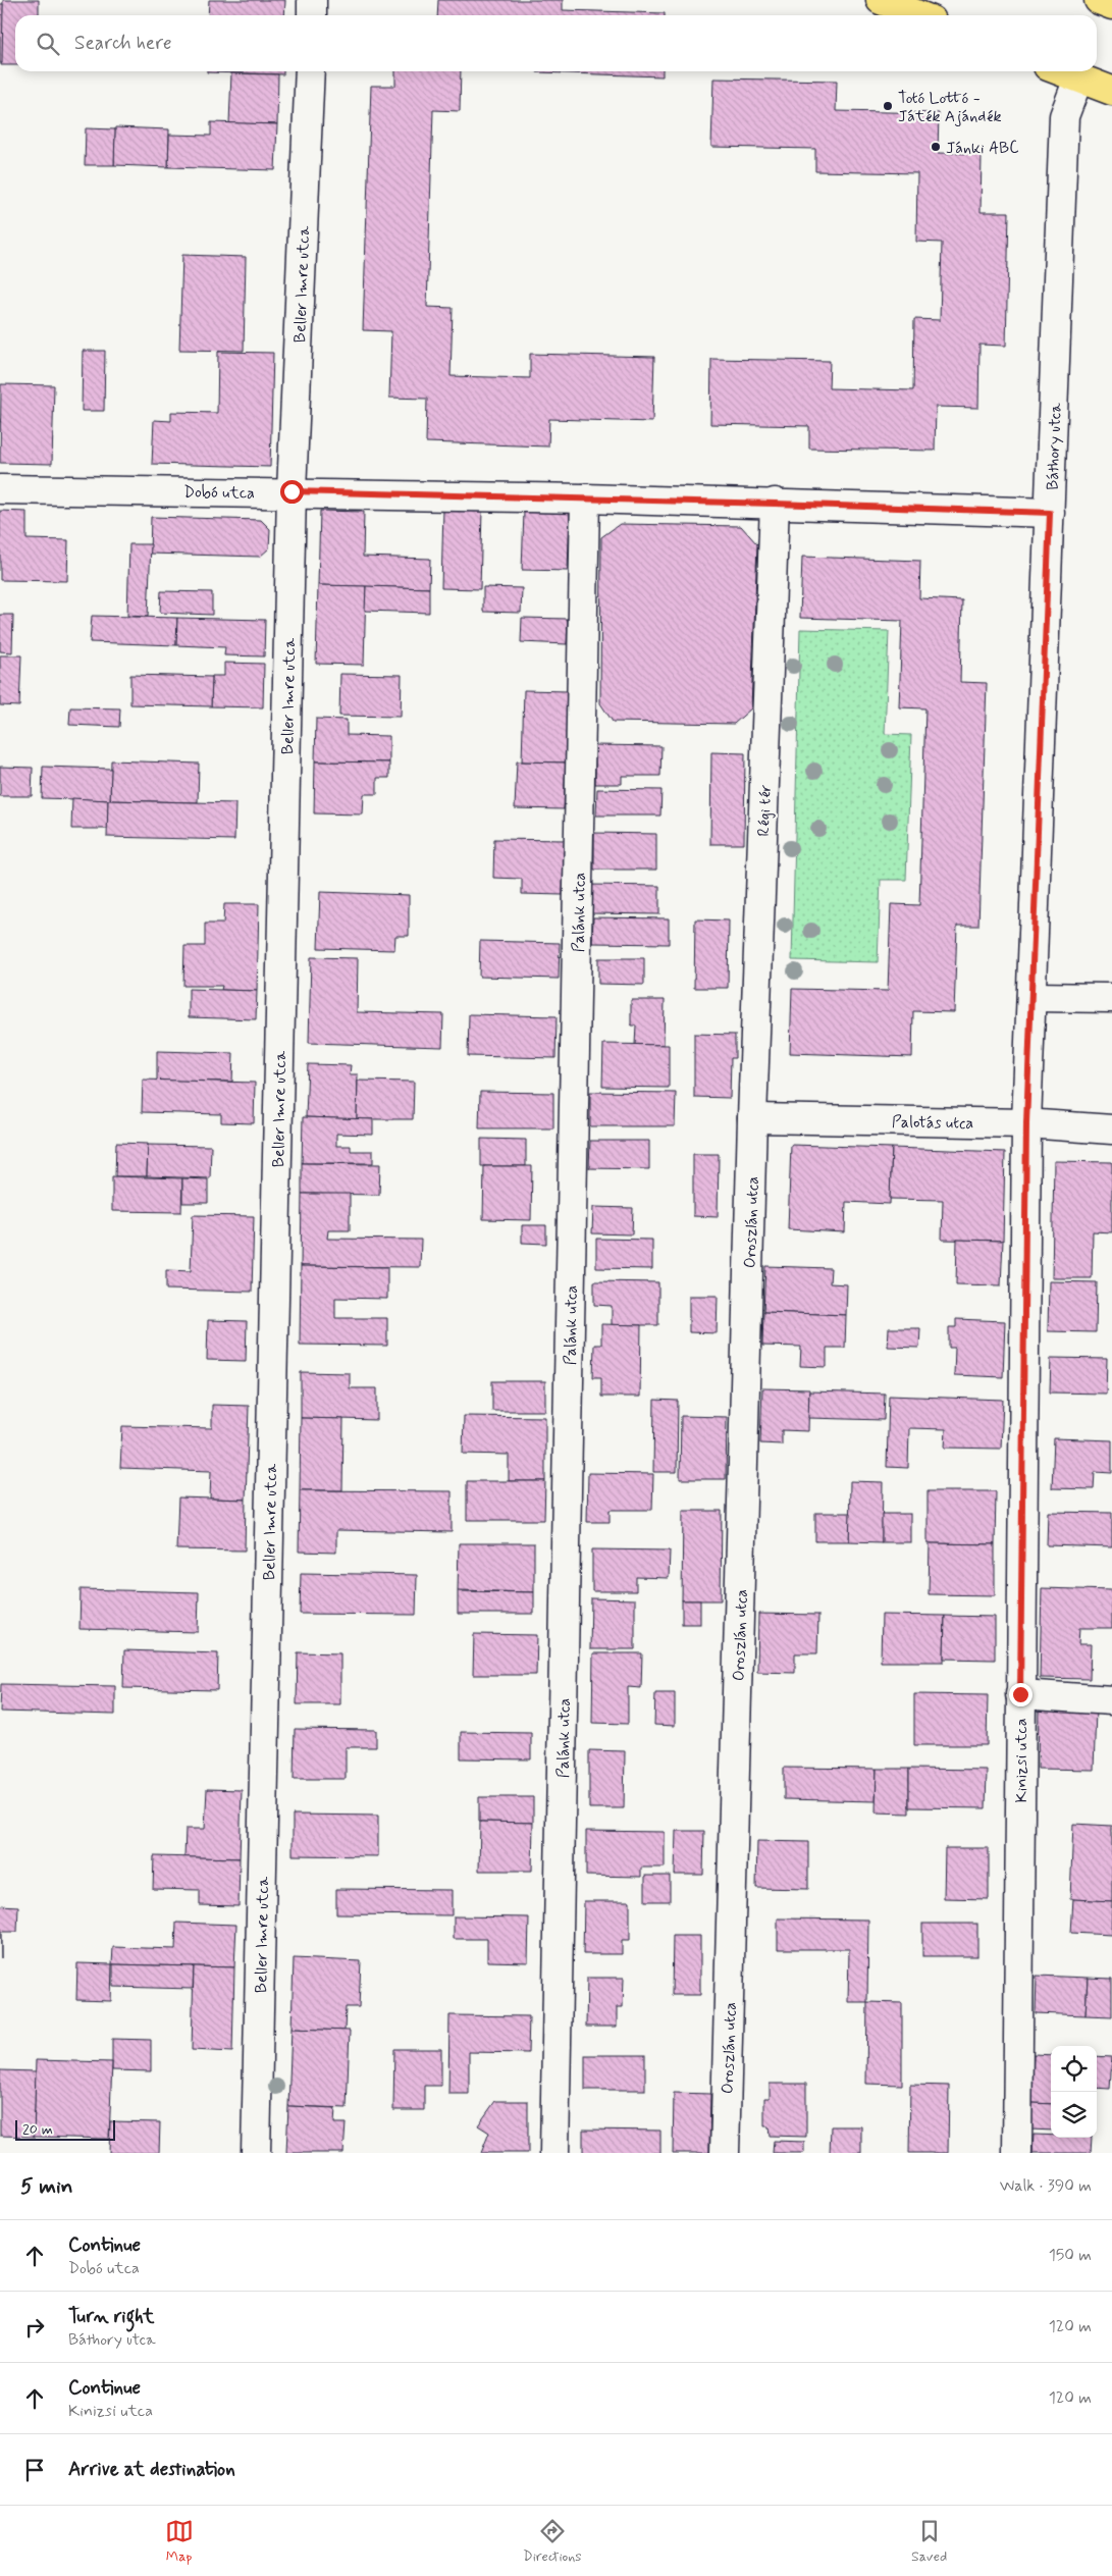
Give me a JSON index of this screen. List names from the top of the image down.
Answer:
{
  "streets": {
    "street": [
      "Beller Imre utca",
      "Báthory utca",
      "Dobó utca",
      "Régi tér",
      "Palánk utca",
      "Palotás utca",
      "Oroszlán utca",
      "Kinizsi utca"
    ]
  },
  "crossings": [
    ["Beller Imre utca", "Dobó utca"],
    ["Báthory utca", "Dobó utca"],
    ["Báthory utca", "Palotás utca"],
    ["Báthory utca", "Kinizsi utca"],
    ["Dobó utca", "Régi tér"],
    ["Dobó utca", "Palánk utca"],
    ["Régi tér", "Palotás utca"],
    ["Régi tér", "Oroszlán utca"],
    ["Palotás utca", "Oroszlán utca"],
    ["Palotás utca", "Kinizsi utca"]
  ],
  "places": ["Totó Lottó - Játék Ajándék", "Jánki ABC"],
  "scale_bar": "20 m",
  "page": {
    "search": "Search here",
    "scale": "20 m",
    "heading": ["5 min", "Walk · 390 m"],
    "list": [
      ["Continue", "Dobó utca", "150 m"],
      ["Turn right", "Báthory utca", "120 m"],
      ["Continue", "Kinizsi utca", "120 m"],
      "Arrive at destination"
    ],
    "nav": ["Map", "Directions", "Saved"]
  }
}
